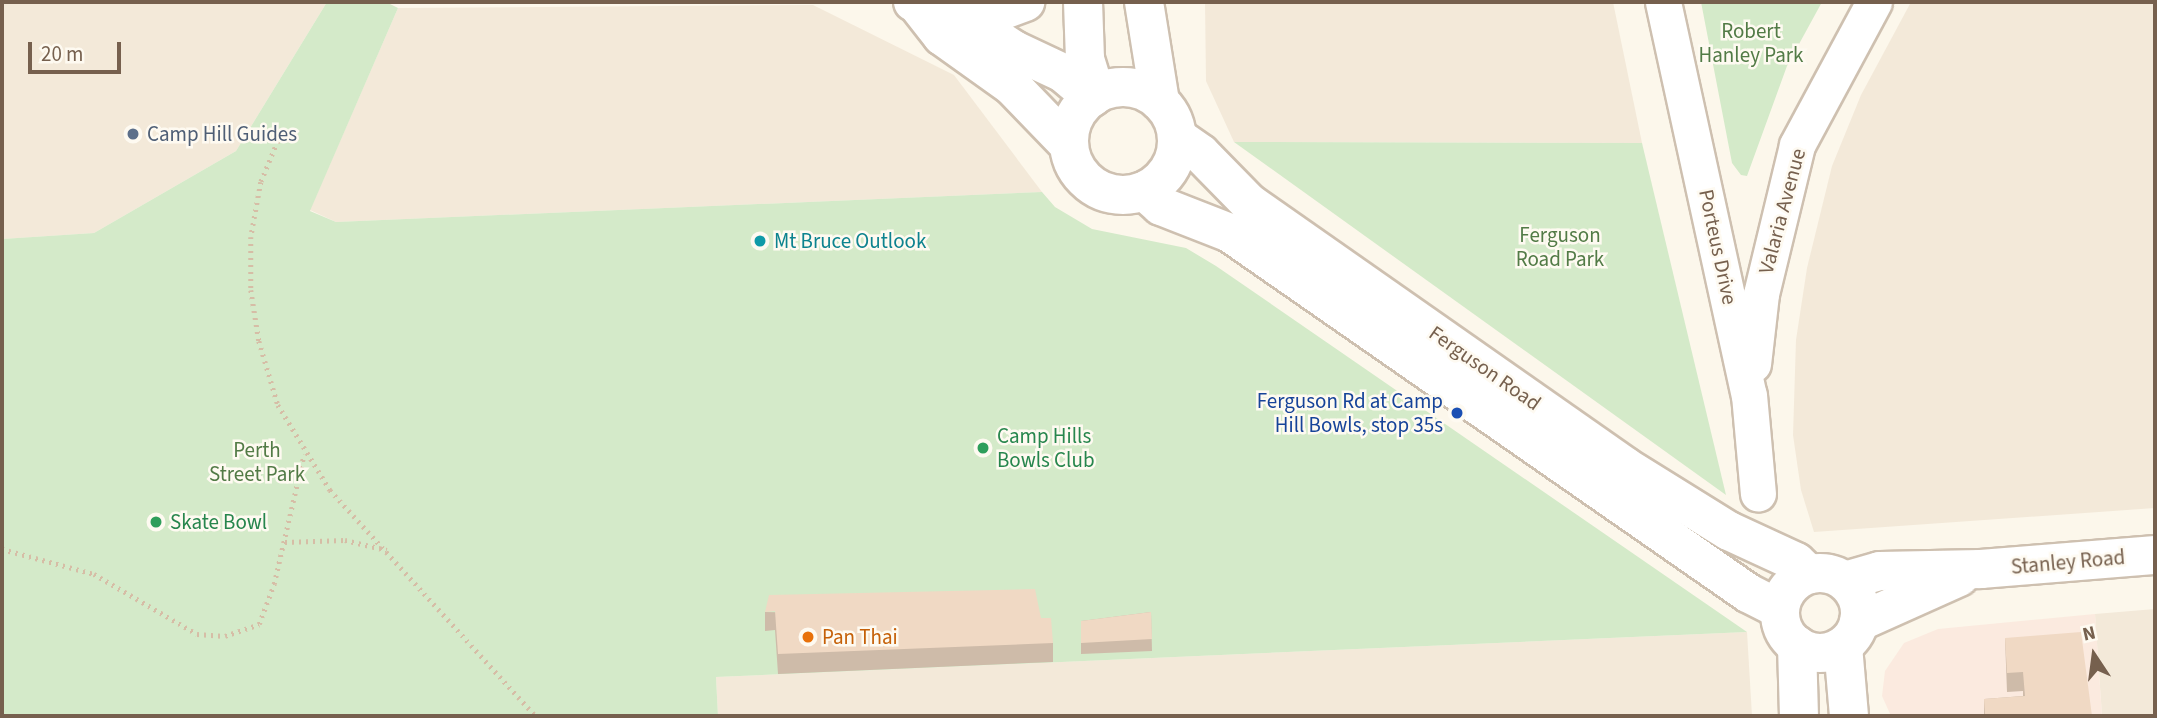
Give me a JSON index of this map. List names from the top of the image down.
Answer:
{
  "streets": {
    "main road": ["Ferguson Road", "Stanley Road"],
    "street": ["Valaria Avenue", "Porteus Drive"]
  },
  "crossings": [
    ["Valaria Avenue", "Porteus Drive"],
    ["Ferguson Road", "Stanley Road"]
  ],
  "parks": ["Robert Hanley Park", "Ferguson Road Park", "Perth Street Park"],
  "places": [
    "Camp Hill Guides",
    "Mt Bruce Outlook",
    "Ferguson Rd at Camp Hill Bowls, stop 35s",
    "Camp Hills Bowls Club",
    "Skate Bowl",
    "Pan Thai"
  ],
  "scale_bar": "20 m",
  "north": "top"
}
